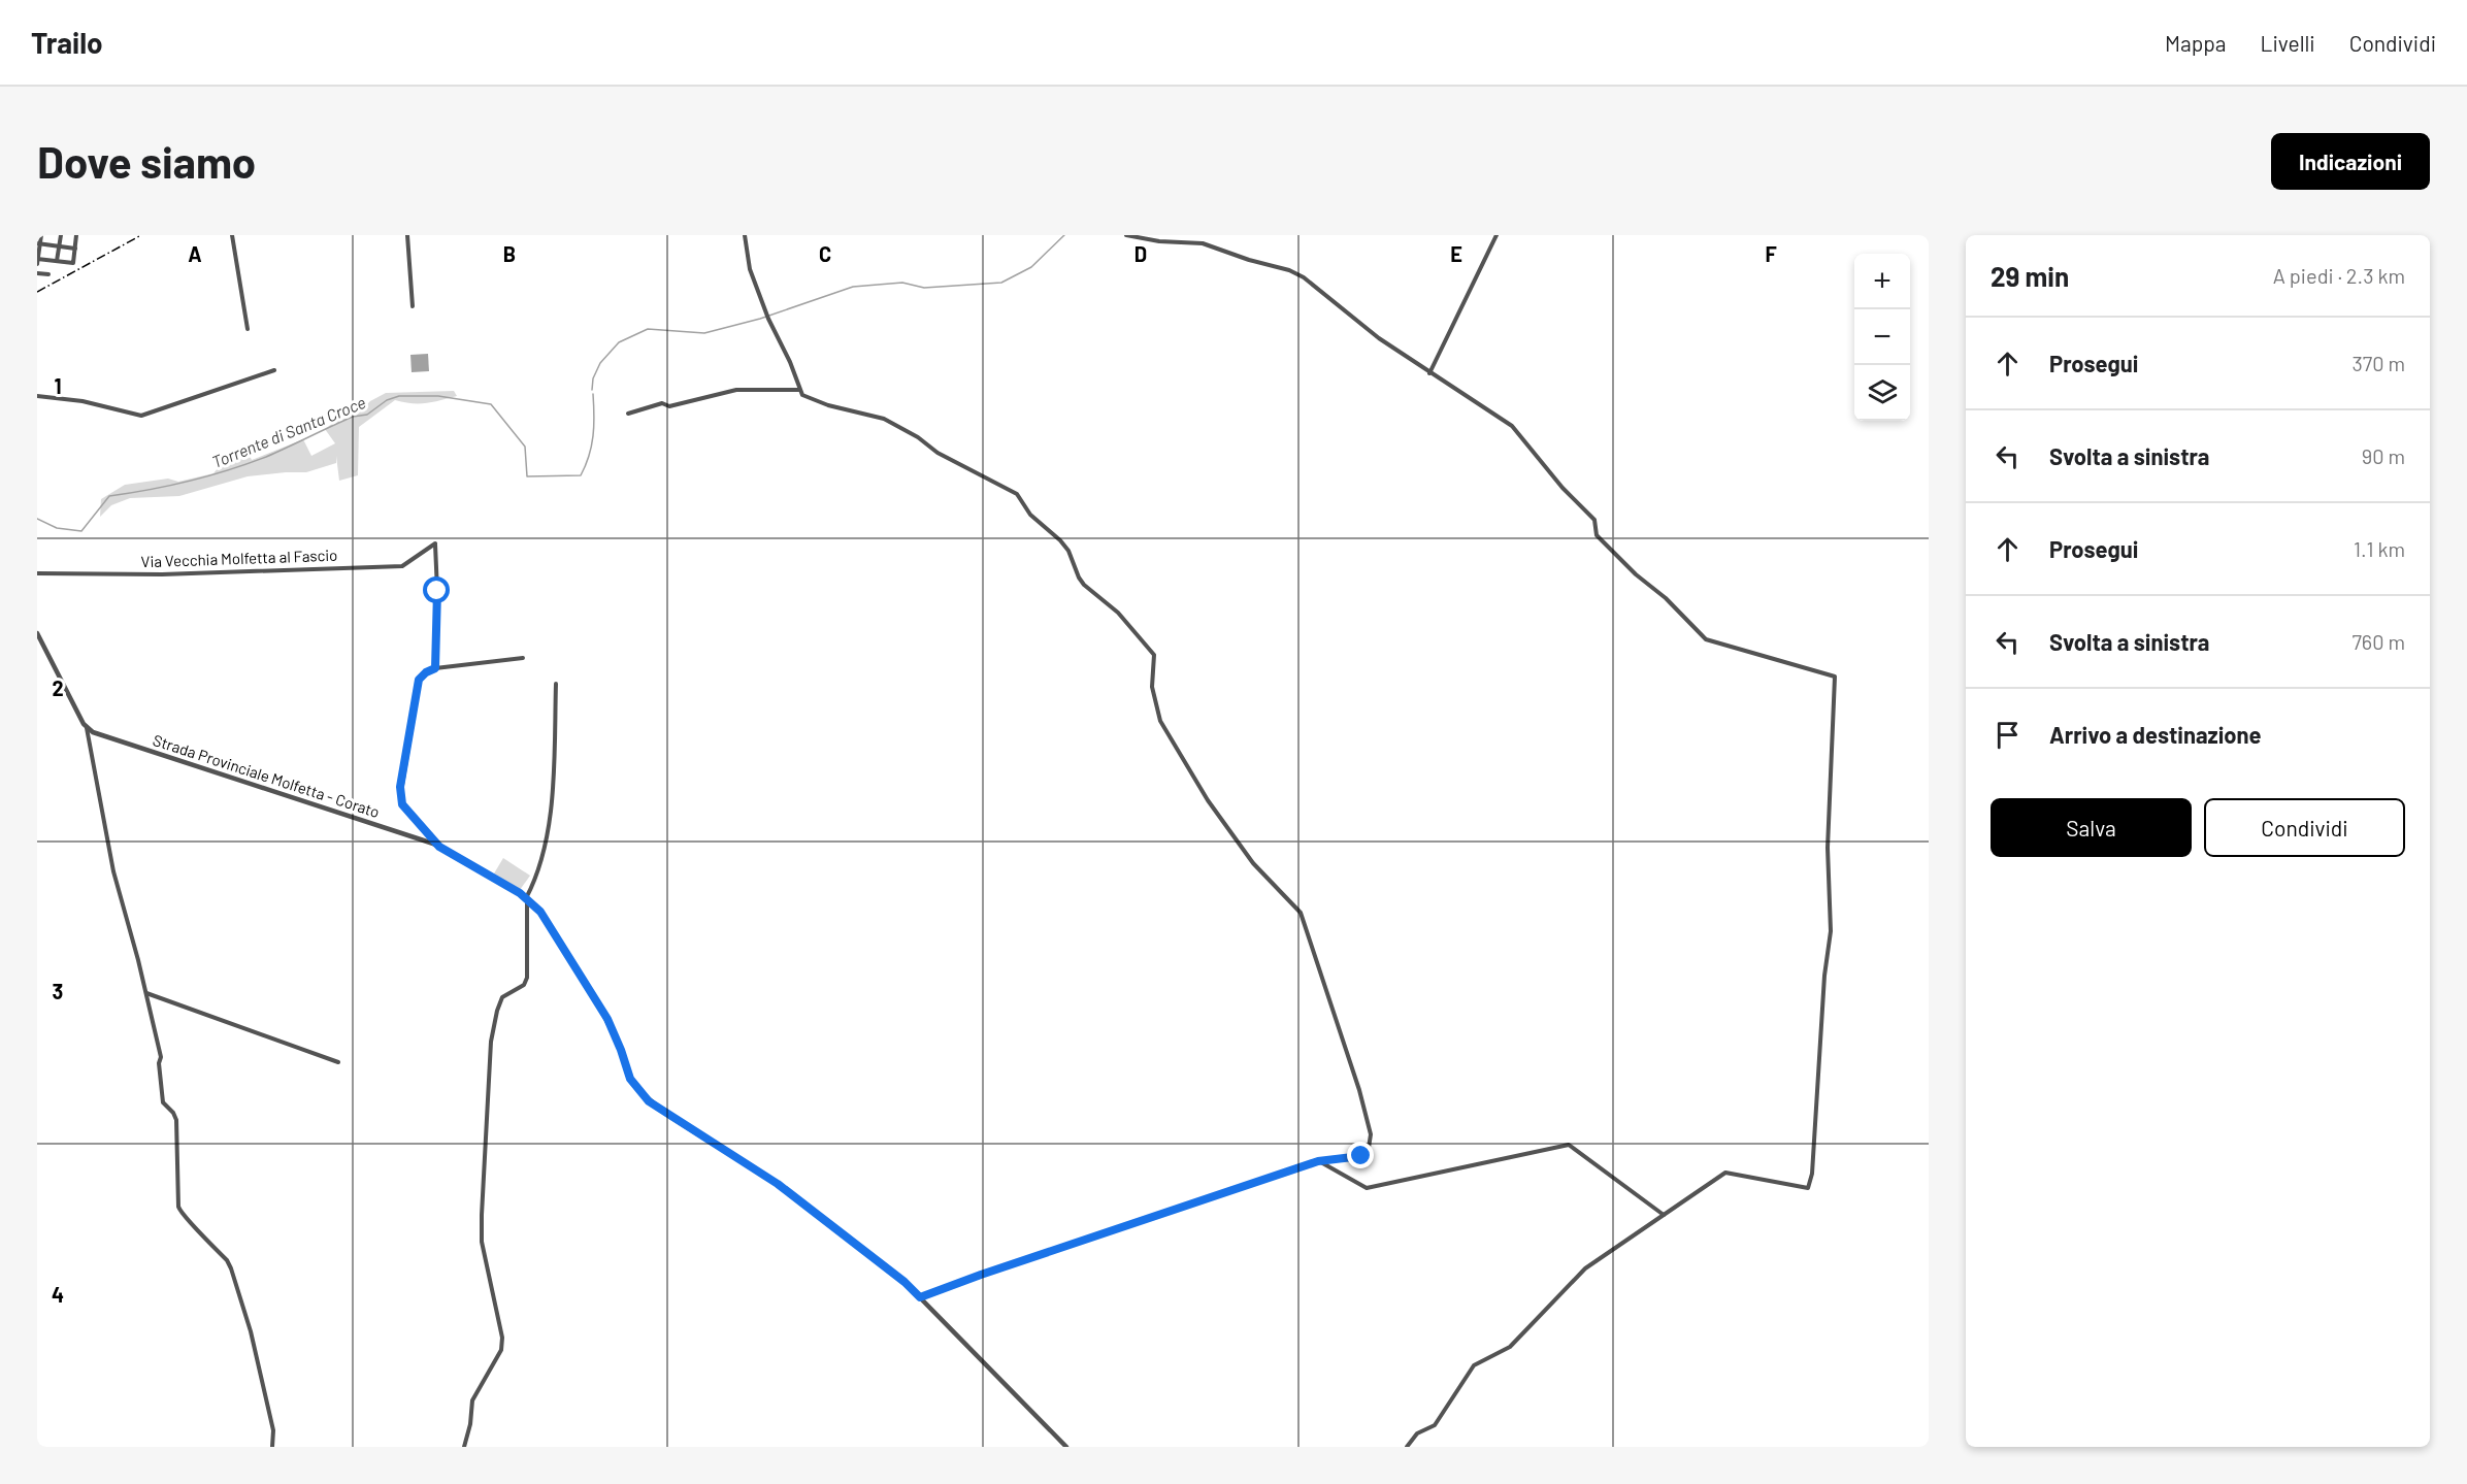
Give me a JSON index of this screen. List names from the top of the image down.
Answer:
{
  "streets": {
    "street": ["Via Vecchia Molfetta al Fascio", "Strada Provinciale Molfetta - Corato"]
  },
  "water": ["Torrente di Santa Croce"],
  "page": {
    "header": "Trailo",
    "nav": ["Mappa", "Livelli", "Condividi"],
    "buttons": [
      "Indicazioni",
      ["Salva", "Condividi"]
    ],
    "title": "Dove siamo",
    "heading": ["29 min", "A piedi · 2.3 km"],
    "map_buttons": ["+", "−"],
    "list": [
      ["Prosegui", "370 m"],
      ["Svolta a sinistra", "90 m"],
      ["Prosegui", "1.1 km"],
      ["Svolta a sinistra", "760 m"],
      "Arrivo a destinazione"
    ]
  },
  "grid": {
    "columns": [
      "A",
      "B",
      "C",
      "D",
      "E",
      "F"
    ],
    "rows": [
      "1",
      "2",
      "3",
      "4"
    ]
  }
}
